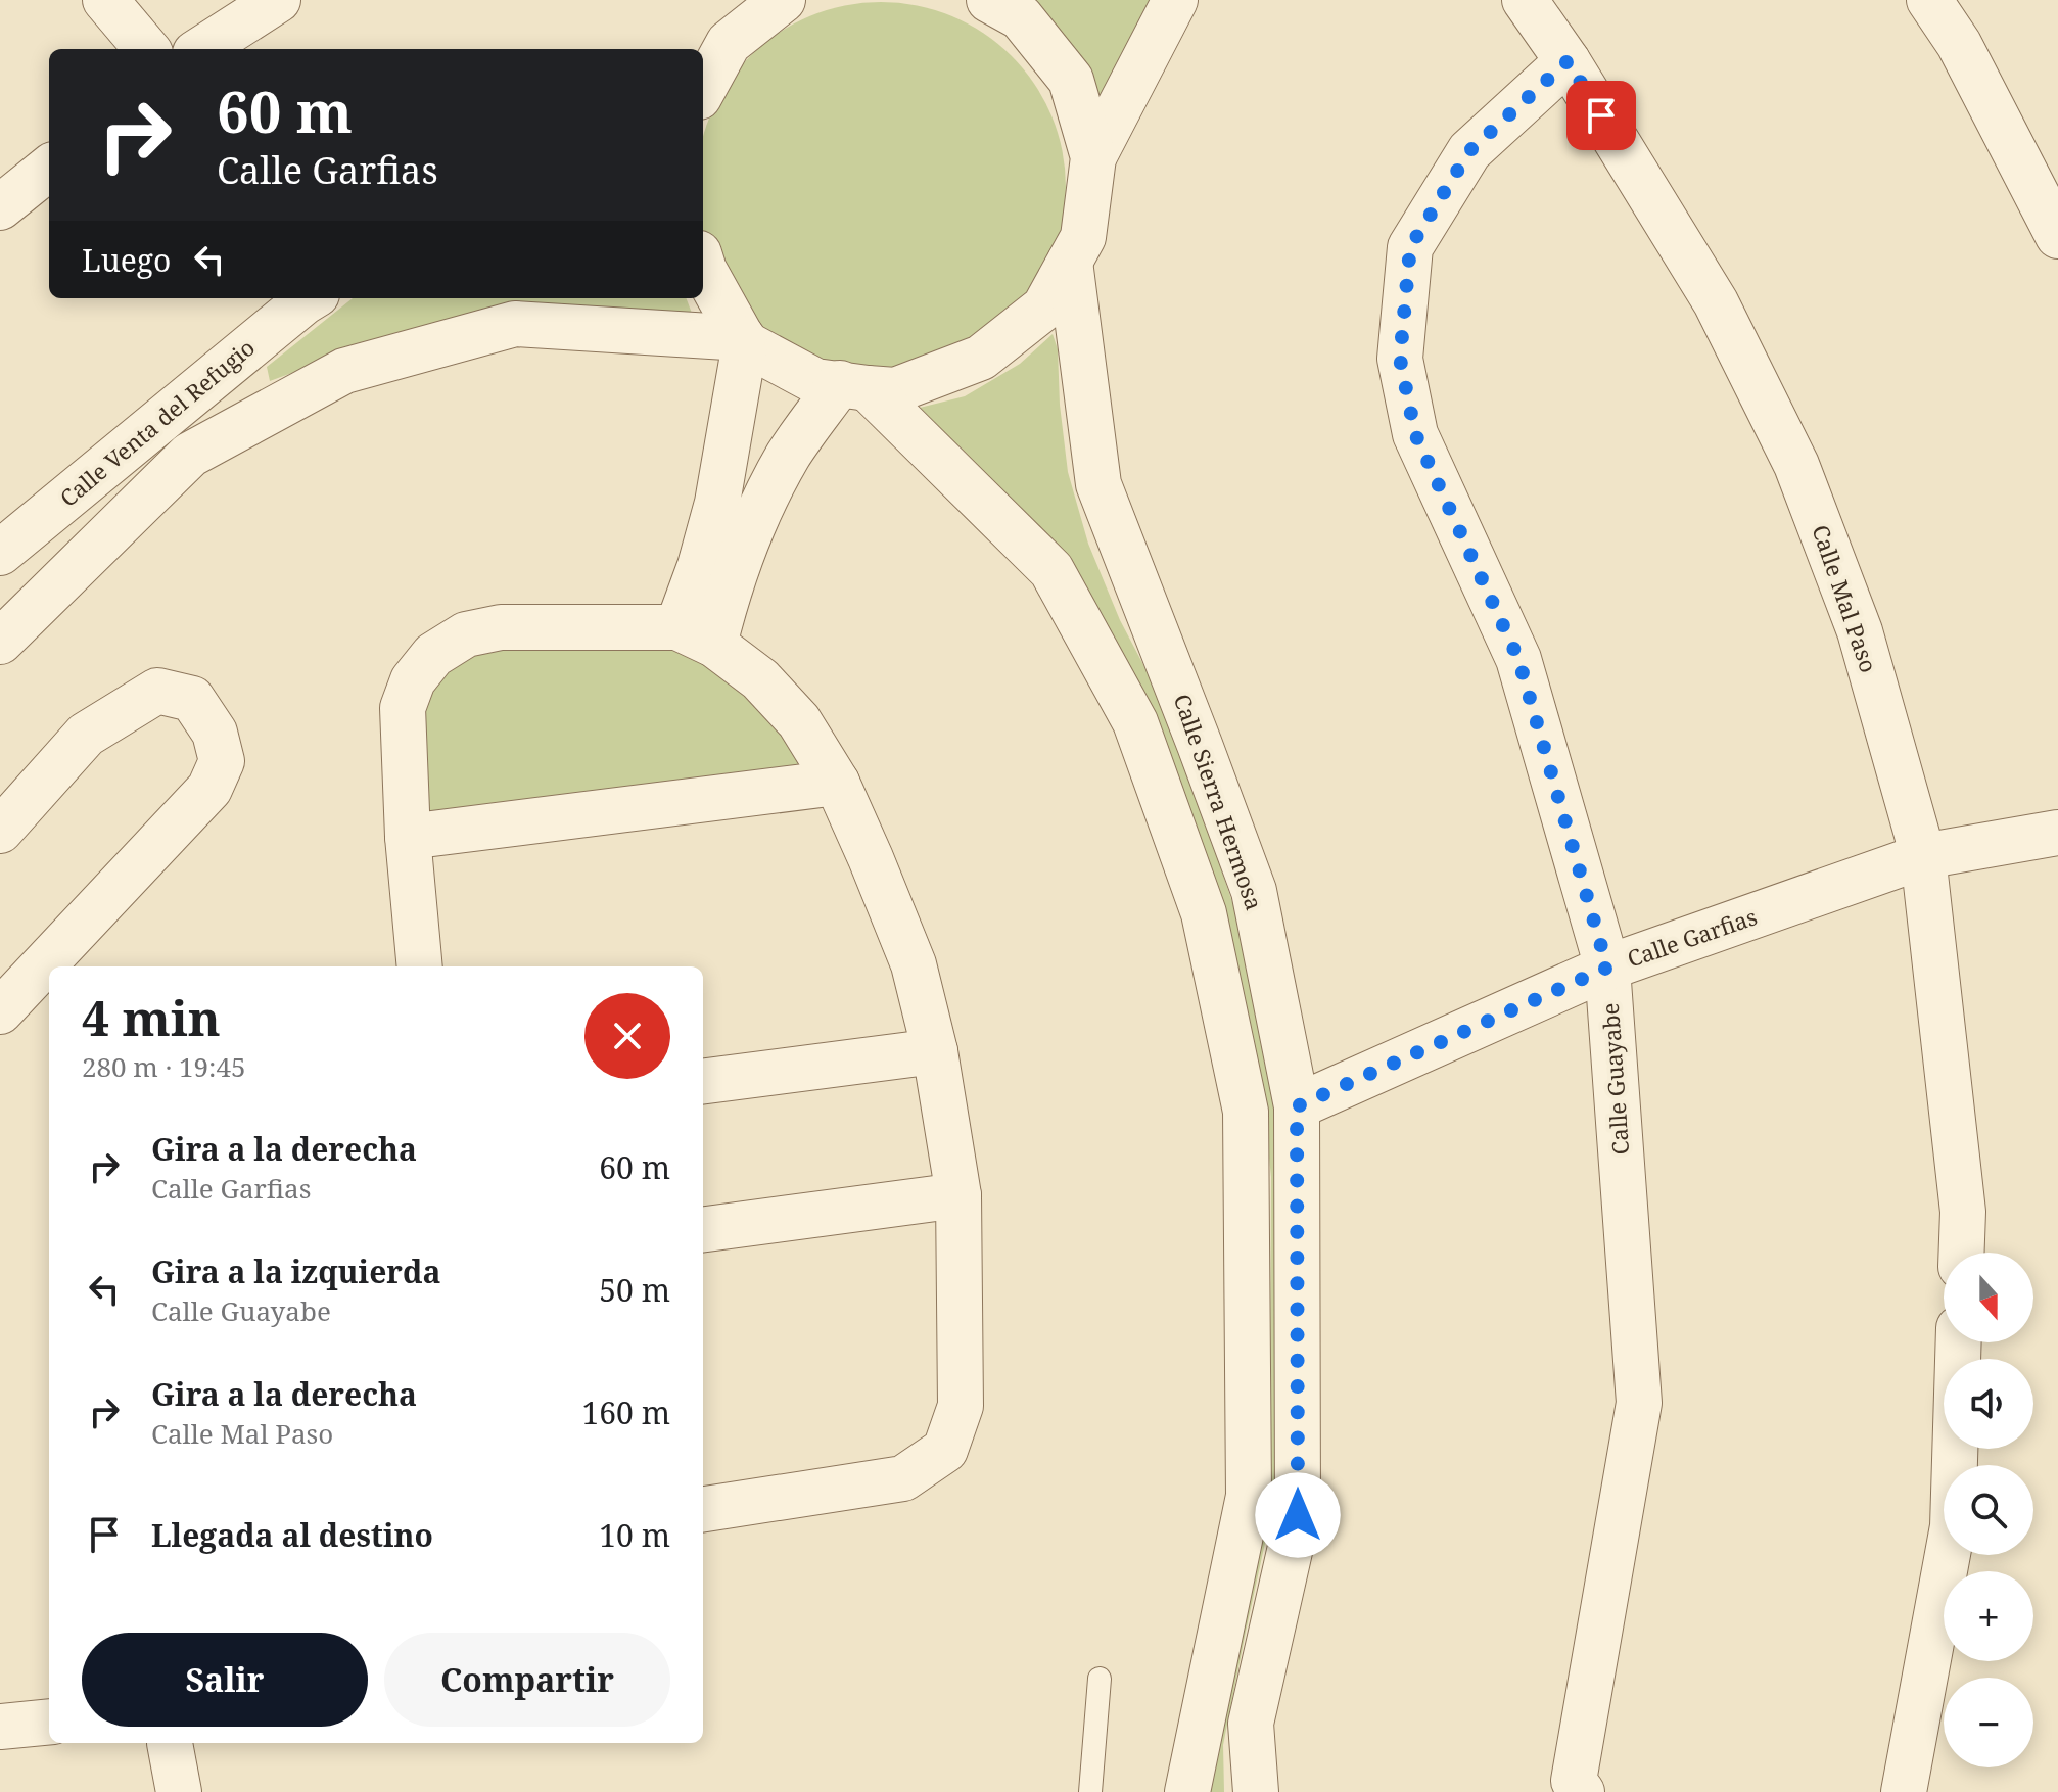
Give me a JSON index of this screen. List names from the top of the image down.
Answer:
{
  "streets": {
    "street": [
      "Calle Venta del Refugio",
      "Calle Mal Paso",
      "Calle Sierra Hermosa",
      "Calle Garfias",
      "Calle Guayabe"
    ]
  },
  "crossings": [
    ["Calle Mal Paso", "Calle Garfias"],
    ["Calle Mal Paso", "Calle Guayabe"],
    ["Calle Sierra Hermosa", "Calle Garfias"],
    ["Calle Garfias", "Calle Guayabe"]
  ],
  "north": "bottom",
  "page": {
    "turn": ["60 m", "Calle Garfias"],
    "then": "Luego",
    "heading": ["4 min", "280 m · 19:45"],
    "list": [
      {
        "name": "Gira a la derecha",
        "note": "Calle Garfias",
        "value": "60 m"
      },
      {
        "name": "Gira a la izquierda",
        "note": "Calle Guayabe",
        "value": "50 m"
      },
      {
        "name": "Gira a la derecha",
        "note": "Calle Mal Paso",
        "value": "160 m"
      },
      {
        "name": "Llegada al destino",
        "value": "10 m"
      }
    ],
    "map_buttons": ["+", "−"],
    "buttons": ["Salir", "Compartir"]
  }
}
